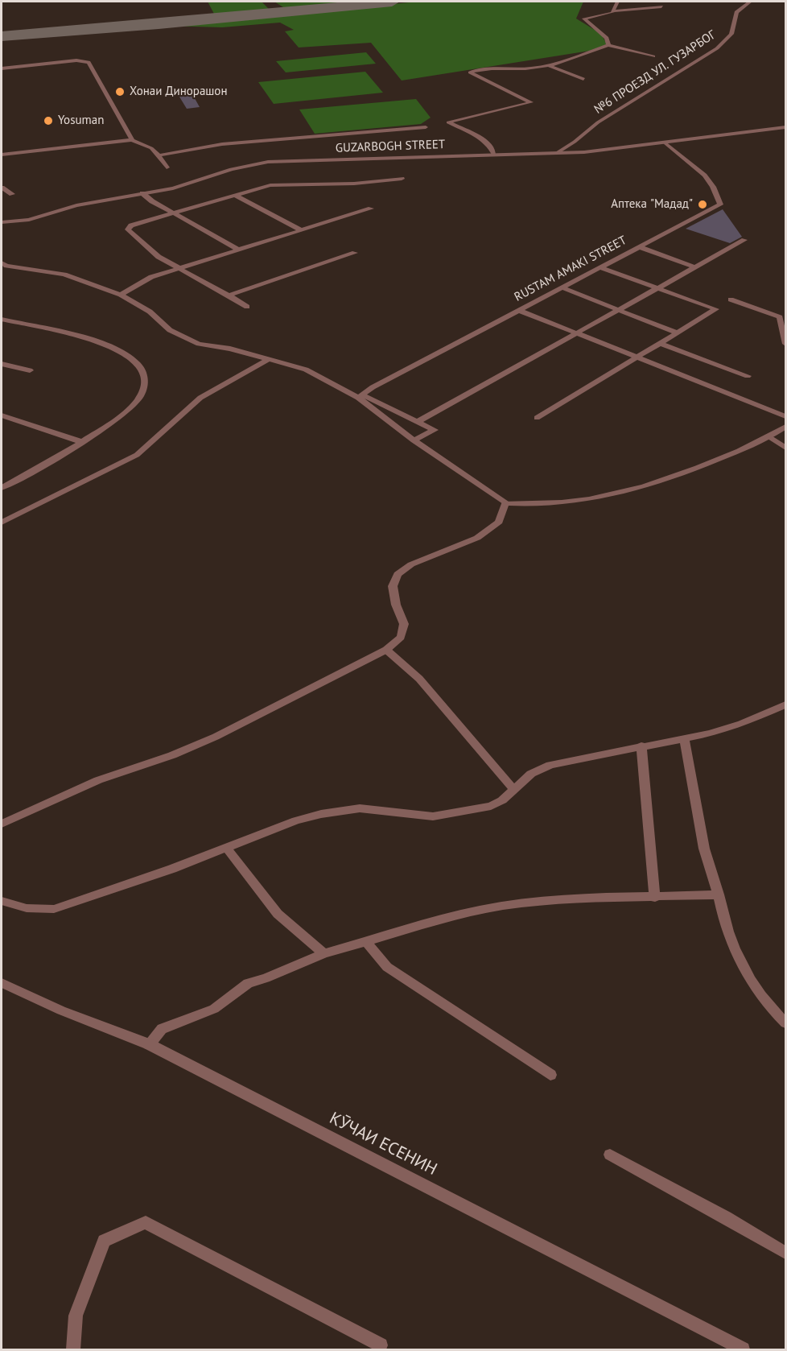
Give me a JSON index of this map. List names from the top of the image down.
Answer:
{
  "streets": {
    "street": [
      "№6 ПРОЕЗД УЛ. ГУЗАРБОГ",
      "GUZARBOGH STREET",
      "RUSTAM AMAKI STREET",
      "КӮЧАИ ЕСЕНИН"
    ]
  },
  "crossings": [
    ["№6 ПРОЕЗД УЛ. ГУЗАРБОГ", "GUZARBOGH STREET"],
    ["GUZARBOGH STREET", "RUSTAM AMAKI STREET"]
  ],
  "places": ["Хонаи Динорашон", "Yosuman", "Аптека \"Мадад\""]
}
